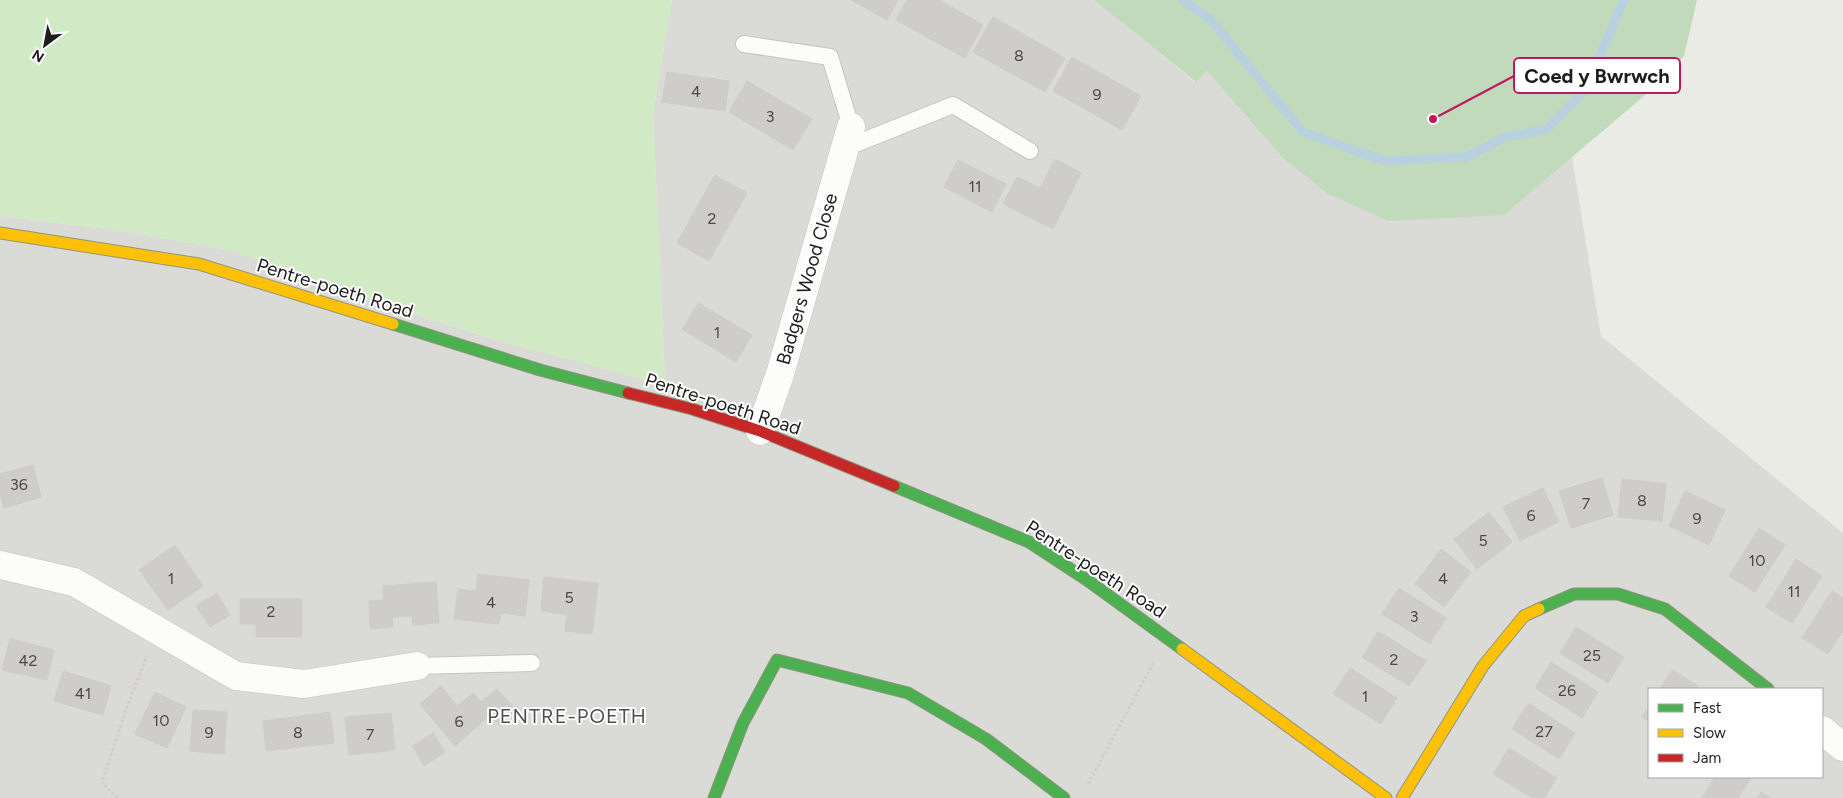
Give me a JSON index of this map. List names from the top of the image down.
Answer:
{
  "streets": {
    "street": ["Badgers Wood Close", "Pentre-poeth Road"]
  },
  "crossings": [
    ["Badgers Wood Close", "Pentre-poeth Road"]
  ],
  "districts": ["PENTRE-POETH"],
  "places": ["Coed y Bwrwch"],
  "house_numbers": [
    "8",
    "4",
    "9",
    "3",
    "11",
    "2",
    "1",
    "36",
    "8",
    "7",
    "6",
    "9",
    "5",
    "10",
    "1",
    "4",
    "11",
    "5",
    "4",
    "2",
    "3",
    "25",
    "2",
    "42",
    "26",
    "41",
    "1",
    "10",
    "6",
    "27",
    "9",
    "8",
    "7"
  ],
  "legend": ["Fast", "Slow", "Jam"],
  "north": "bottom left"
}
